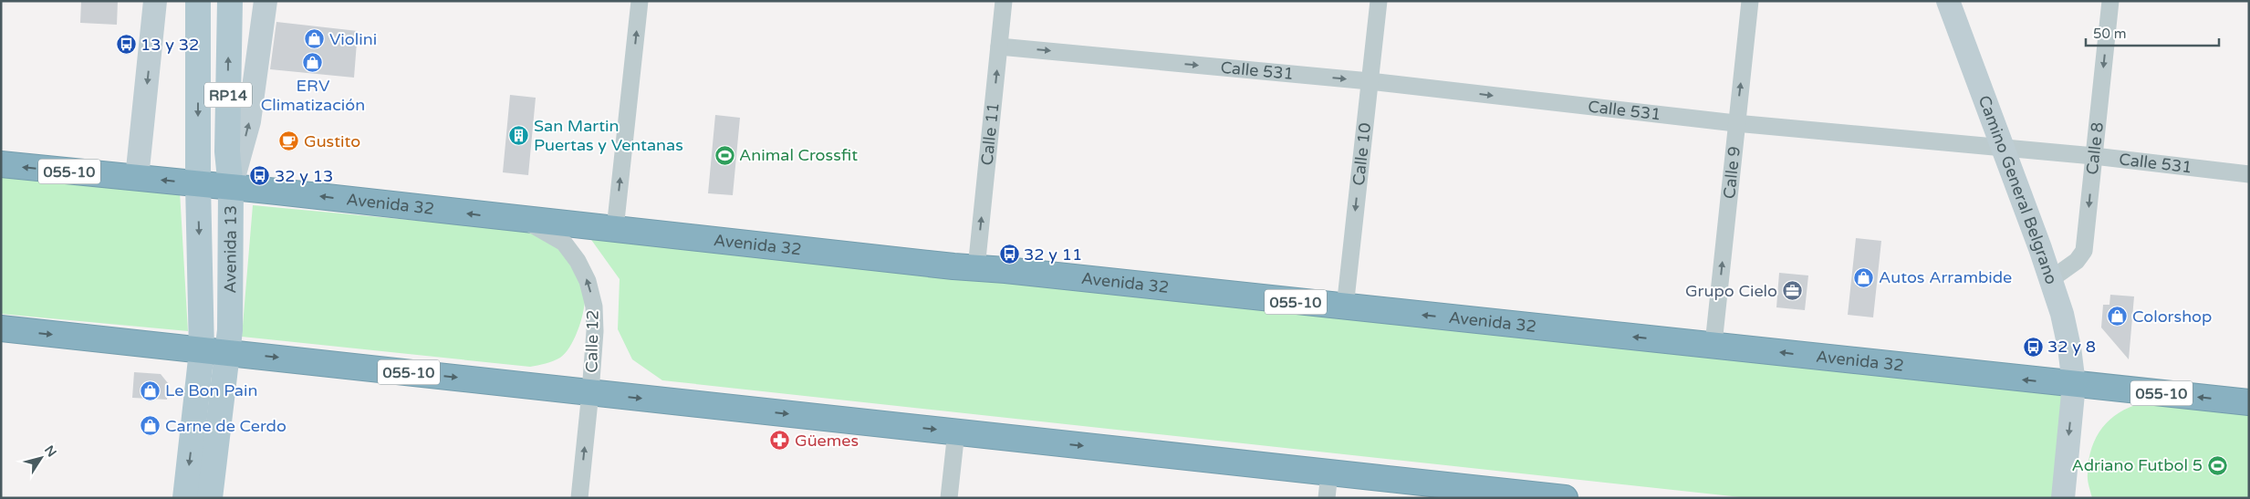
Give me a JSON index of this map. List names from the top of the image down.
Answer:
{
  "streets": {
    "highway": ["055-10", "Avenida 32"],
    "main road": ["RP14", "Avenida 13"],
    "street": [
      "Calle 531",
      "Calle 11",
      "Calle 8",
      "Calle 10",
      "Calle 9",
      "Camino General Belgrano",
      "Calle 12"
    ]
  },
  "crossings": [
    ["Calle 531", "Calle 11"],
    ["Calle 531", "Calle 8"],
    ["Calle 531", "Calle 10"],
    ["Calle 531", "Calle 9"],
    ["Calle 531", "Camino General Belgrano"],
    ["Calle 11", "Avenida 32"],
    ["Calle 8", "Camino General Belgrano"],
    ["Calle 10", "Avenida 32"],
    ["055-10", "Avenida 13"],
    ["055-10", "Calle 12"],
    ["Calle 9", "Avenida 32"],
    ["Camino General Belgrano", "Avenida 32"],
    ["Avenida 32", "Avenida 13"],
    ["Avenida 32", "Calle 12"]
  ],
  "one_way": [
    "Calle 531",
    "Calle 11",
    "Calle 8",
    "Calle 10",
    "Calle 9"
  ],
  "places": {
    "shop": [
      "Violini",
      "ERV Climatización",
      "Autos Arrambide",
      "Colorshop",
      "Le Bon Pain",
      "Carne de Cerdo"
    ],
    "bus stop": [
      "13 y 32",
      "32 y 13",
      "32 y 11",
      "32 y 8"
    ],
    "building": ["San Martin Puertas y Ventanas"],
    "cafe": ["Gustito"],
    "sports": ["Animal Crossfit", "Adriano Futbol 5"],
    "office": ["Grupo Cielo"],
    "pharmacy": ["Güemes"]
  },
  "scale_bar": "50 m",
  "north": "top right"
}
